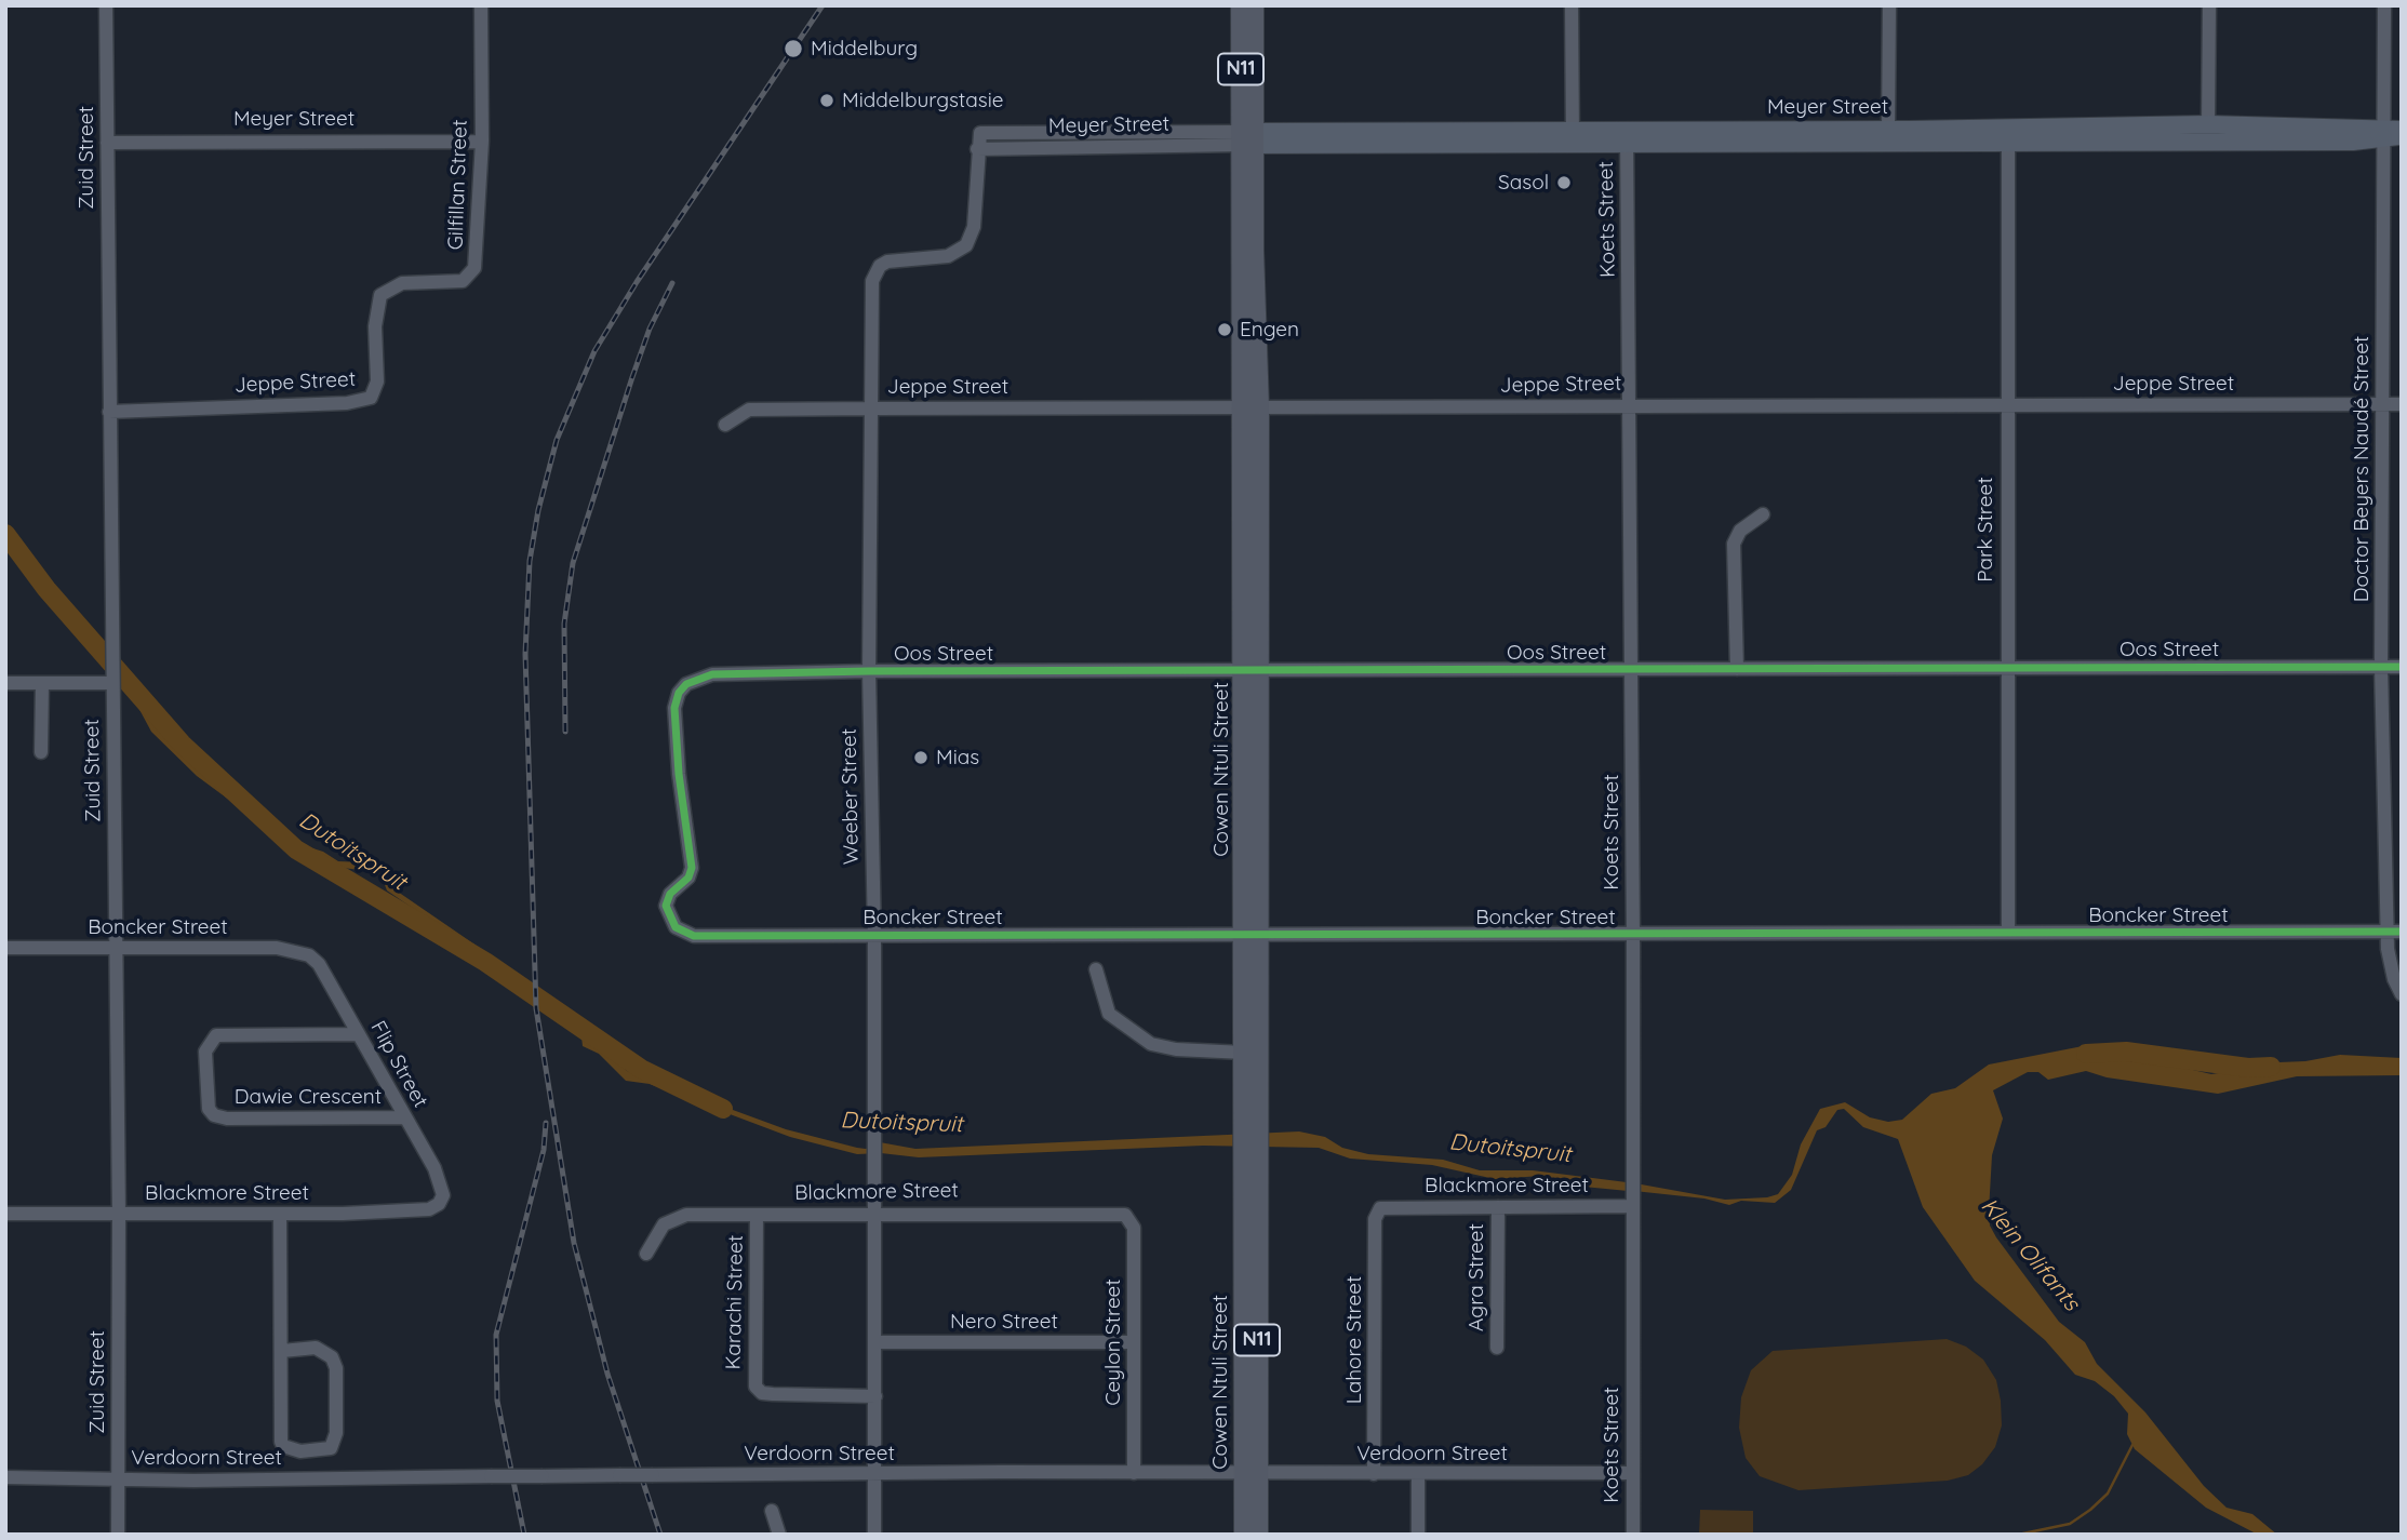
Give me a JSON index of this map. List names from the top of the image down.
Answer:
{
  "streets": {
    "highway": ["N11", "Cowen Ntuli Street"],
    "main road": ["Meyer Street"],
    "street": [
      "Zuid Street",
      "Gilfillan Street",
      "Koets Street",
      "Jeppe Street",
      "Doctor Beyers Naudé Street",
      "Park Street",
      "Oos Street",
      "Weeber Street",
      "Boncker Street",
      "Flip Street",
      "Dawie Crescent",
      "Blackmore Street",
      "Agra Street",
      "Karachi Street",
      "Nero Street",
      "Lahore Street",
      "Ceylon Street",
      "Verdoorn Street"
    ]
  },
  "crossings": [
    ["Meyer Street", "Zuid Street"],
    ["Meyer Street", "Gilfillan Street"],
    ["Meyer Street", "Koets Street"],
    ["Meyer Street", "Doctor Beyers Naudé Street"],
    ["Meyer Street", "Park Street"],
    ["Meyer Street", "Cowen Ntuli Street"],
    ["Meyer Street", "Weeber Street"],
    ["Zuid Street", "Jeppe Street"],
    ["Zuid Street", "Boncker Street"],
    ["Zuid Street", "Blackmore Street"],
    ["Zuid Street", "Verdoorn Street"],
    ["Gilfillan Street", "Jeppe Street"],
    ["Koets Street", "Jeppe Street"],
    ["Koets Street", "Oos Street"],
    ["Koets Street", "Boncker Street"],
    ["Koets Street", "Blackmore Street"],
    ["Koets Street", "Verdoorn Street"],
    ["Jeppe Street", "Doctor Beyers Naudé Street"],
    ["Jeppe Street", "Park Street"],
    ["Jeppe Street", "Cowen Ntuli Street"],
    ["Jeppe Street", "Weeber Street"],
    ["Doctor Beyers Naudé Street", "Oos Street"],
    ["Doctor Beyers Naudé Street", "Boncker Street"],
    ["Park Street", "Oos Street"],
    ["Park Street", "Boncker Street"],
    ["Oos Street", "Cowen Ntuli Street"],
    ["Oos Street", "Weeber Street"],
    ["Oos Street", "Boncker Street"],
    ["Cowen Ntuli Street", "Boncker Street"],
    ["Cowen Ntuli Street", "Verdoorn Street"],
    ["Weeber Street", "Boncker Street"],
    ["Weeber Street", "Blackmore Street"],
    ["Weeber Street", "Karachi Street"],
    ["Weeber Street", "Nero Street"],
    ["Weeber Street", "Verdoorn Street"],
    ["Boncker Street", "Flip Street"],
    ["Flip Street", "Dawie Crescent"],
    ["Flip Street", "Blackmore Street"],
    ["Blackmore Street", "Agra Street"],
    ["Blackmore Street", "Karachi Street"],
    ["Blackmore Street", "Lahore Street"],
    ["Blackmore Street", "Ceylon Street"],
    ["Nero Street", "Ceylon Street"],
    ["Lahore Street", "Verdoorn Street"],
    ["Ceylon Street", "Verdoorn Street"]
  ],
  "water": ["Dutoitspruit", "Klein Olifants"],
  "places": [
    "Middelburg",
    "Middelburgstasie",
    "Sasol",
    "Engen",
    "Mias"
  ]
}
